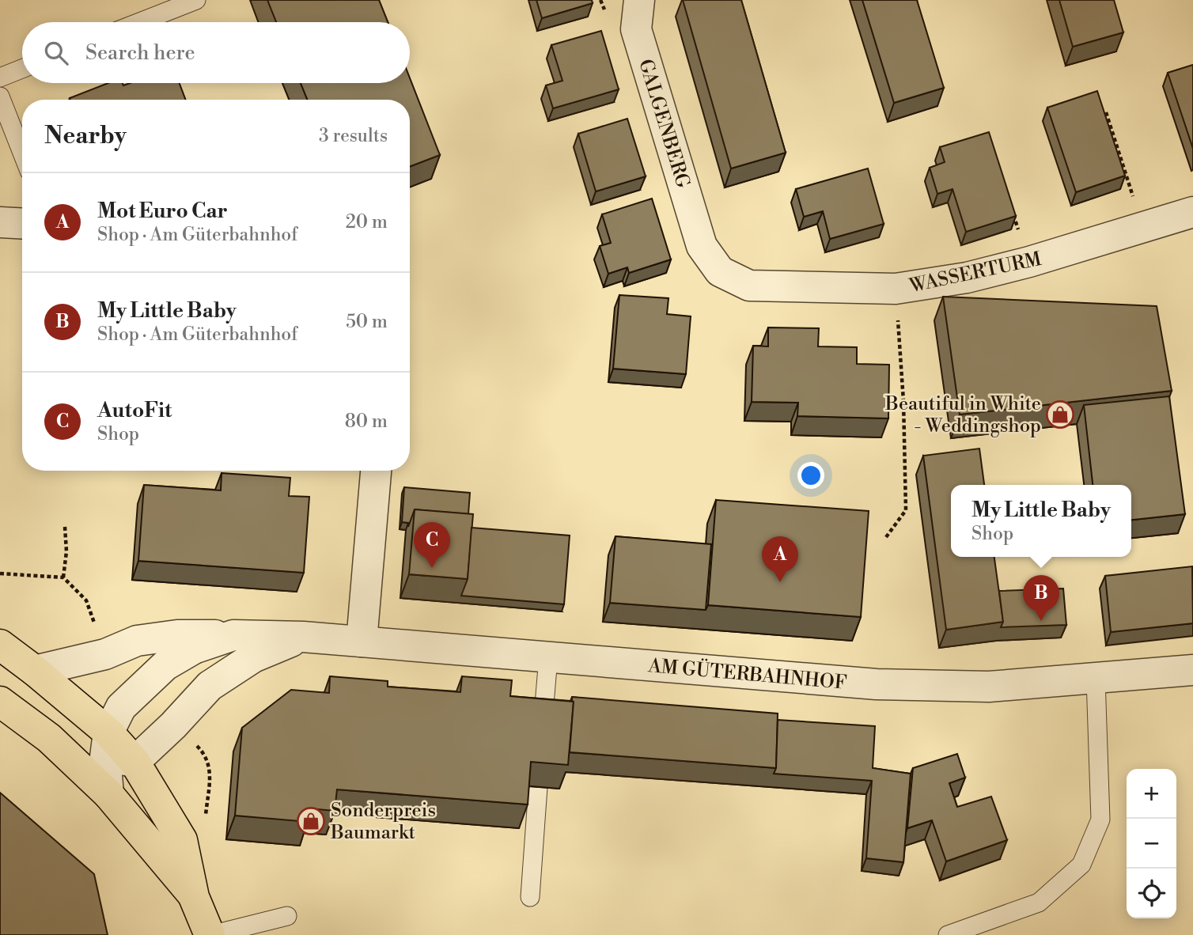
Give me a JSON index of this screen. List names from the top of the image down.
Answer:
{
  "streets": {
    "street": ["GALGENBERG", "WASSERTURM", "AM GÜTERBAHNHOF"]
  },
  "crossings": [
    ["GALGENBERG", "WASSERTURM"]
  ],
  "places": {
    "shop": ["Beautiful in White - Weddingshop", "Sonderpreis Baumarkt"]
  },
  "page": {
    "search": "Search here",
    "heading": ["Nearby", "3 results"],
    "list": [
      {
        "mark": "A",
        "name": "Mot Euro Car",
        "note": "Shop · Am Güterbahnhof",
        "value": "20 m"
      },
      {
        "mark": "B",
        "name": "My Little Baby",
        "note": "Shop · Am Güterbahnhof",
        "value": "50 m"
      },
      {
        "mark": "C",
        "name": "AutoFit",
        "note": "Shop",
        "value": "80 m"
      }
    ],
    "popup": ["My Little Baby", "Shop"],
    "pins": ["C", "A", "B"],
    "map_buttons": ["+", "−"]
  }
}
